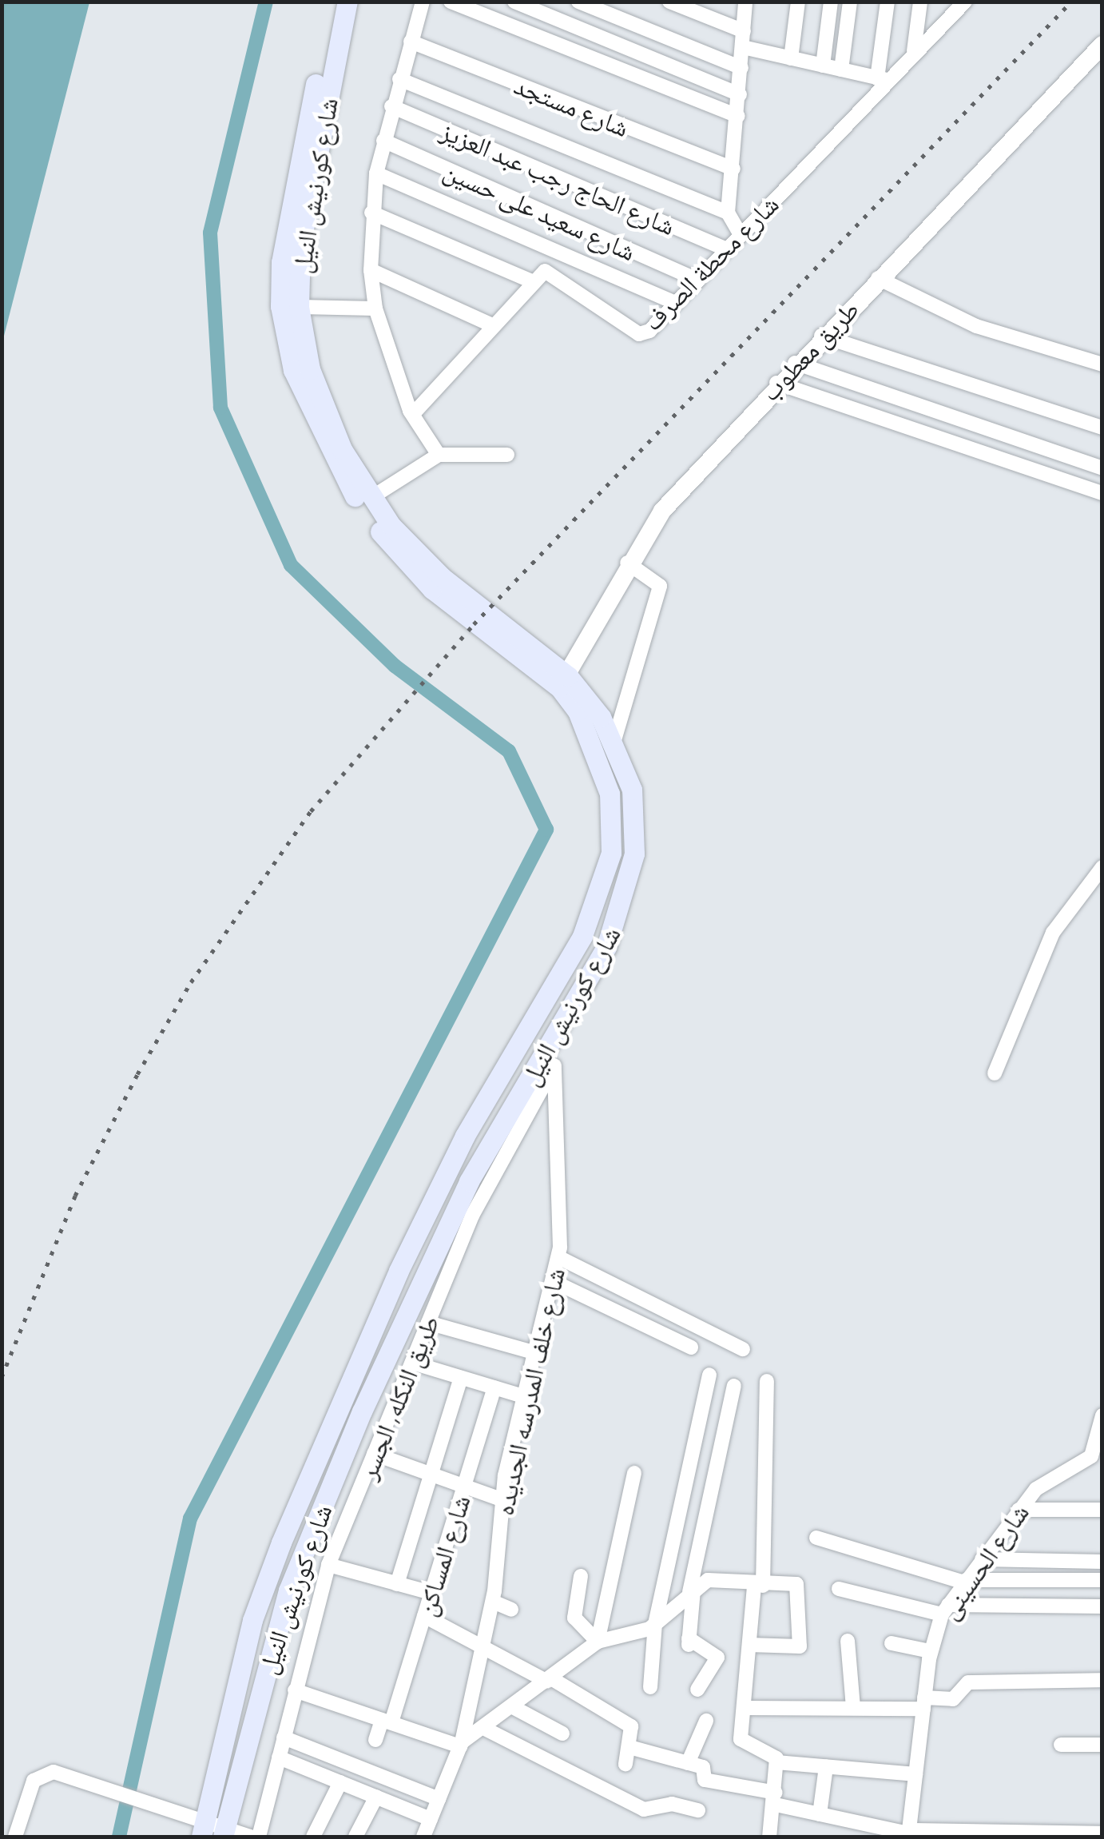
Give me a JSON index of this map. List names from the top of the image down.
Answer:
{
  "streets": {
    "main road": ["شارع كورنيش النيل"],
    "street": [
      "شارع مستجد",
      "شارع الحاج رجب عبد العزيز",
      "شارع سعيد على حسين",
      "شارع محطة الصرف",
      "طريق معطوب",
      "شارع خلف المدرسه الجديده",
      "طريق النكله, الجسر",
      "شارع المساكن",
      "شارع الحسينى"
    ]
  },
  "crossings": [
    ["شارع الحاج رجب عبد العزيز", "شارع محطة الصرف"],
    ["شارع كورنيش النيل", "طريق معطوب"],
    ["شارع كورنيش النيل", "شارع خلف المدرسه الجديده"],
    ["شارع سعيد على حسين", "شارع محطة الصرف"],
    ["شارع خلف المدرسه الجديده", "طريق النكله, الجسر"]
  ]
}
